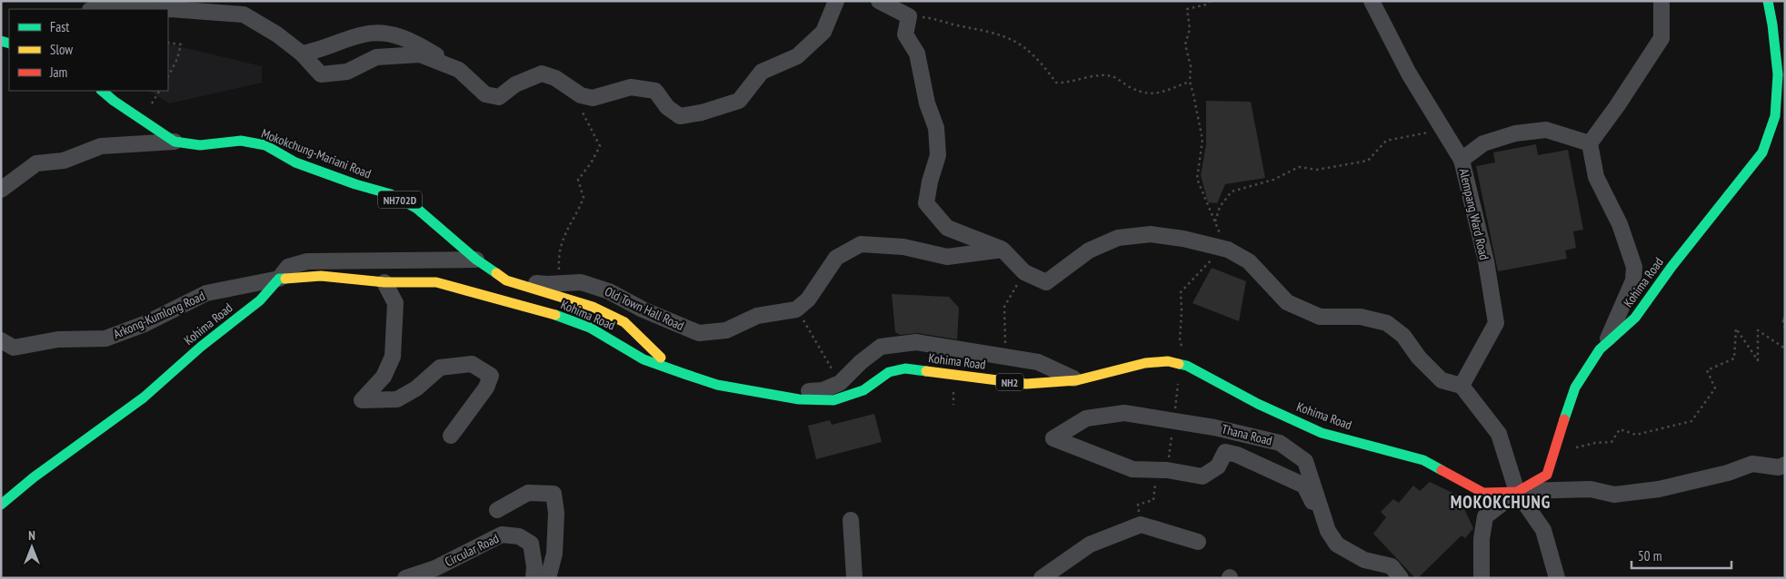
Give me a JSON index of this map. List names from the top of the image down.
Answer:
{
  "streets": {
    "highway": [
      "Mokokchung-Mariani Road",
      "NH702D",
      "Kohima Road",
      "NH2"
    ],
    "street": [
      "Alempang Ward Road",
      "Old Town Hall Road",
      "Arkong-Kumlong Road",
      "Thana Road",
      "Circular Road"
    ]
  },
  "crossings": [
    ["Mokokchung-Mariani Road", "Kohima Road"],
    ["Mokokchung-Mariani Road", "Old Town Hall Road"],
    ["Mokokchung-Mariani Road", "Arkong-Kumlong Road"],
    ["Kohima Road", "Arkong-Kumlong Road"]
  ],
  "districts": ["MOKOKCHUNG"],
  "legend": ["Fast", "Slow", "Jam"],
  "scale_bar": "50 m",
  "north": "top"
}
